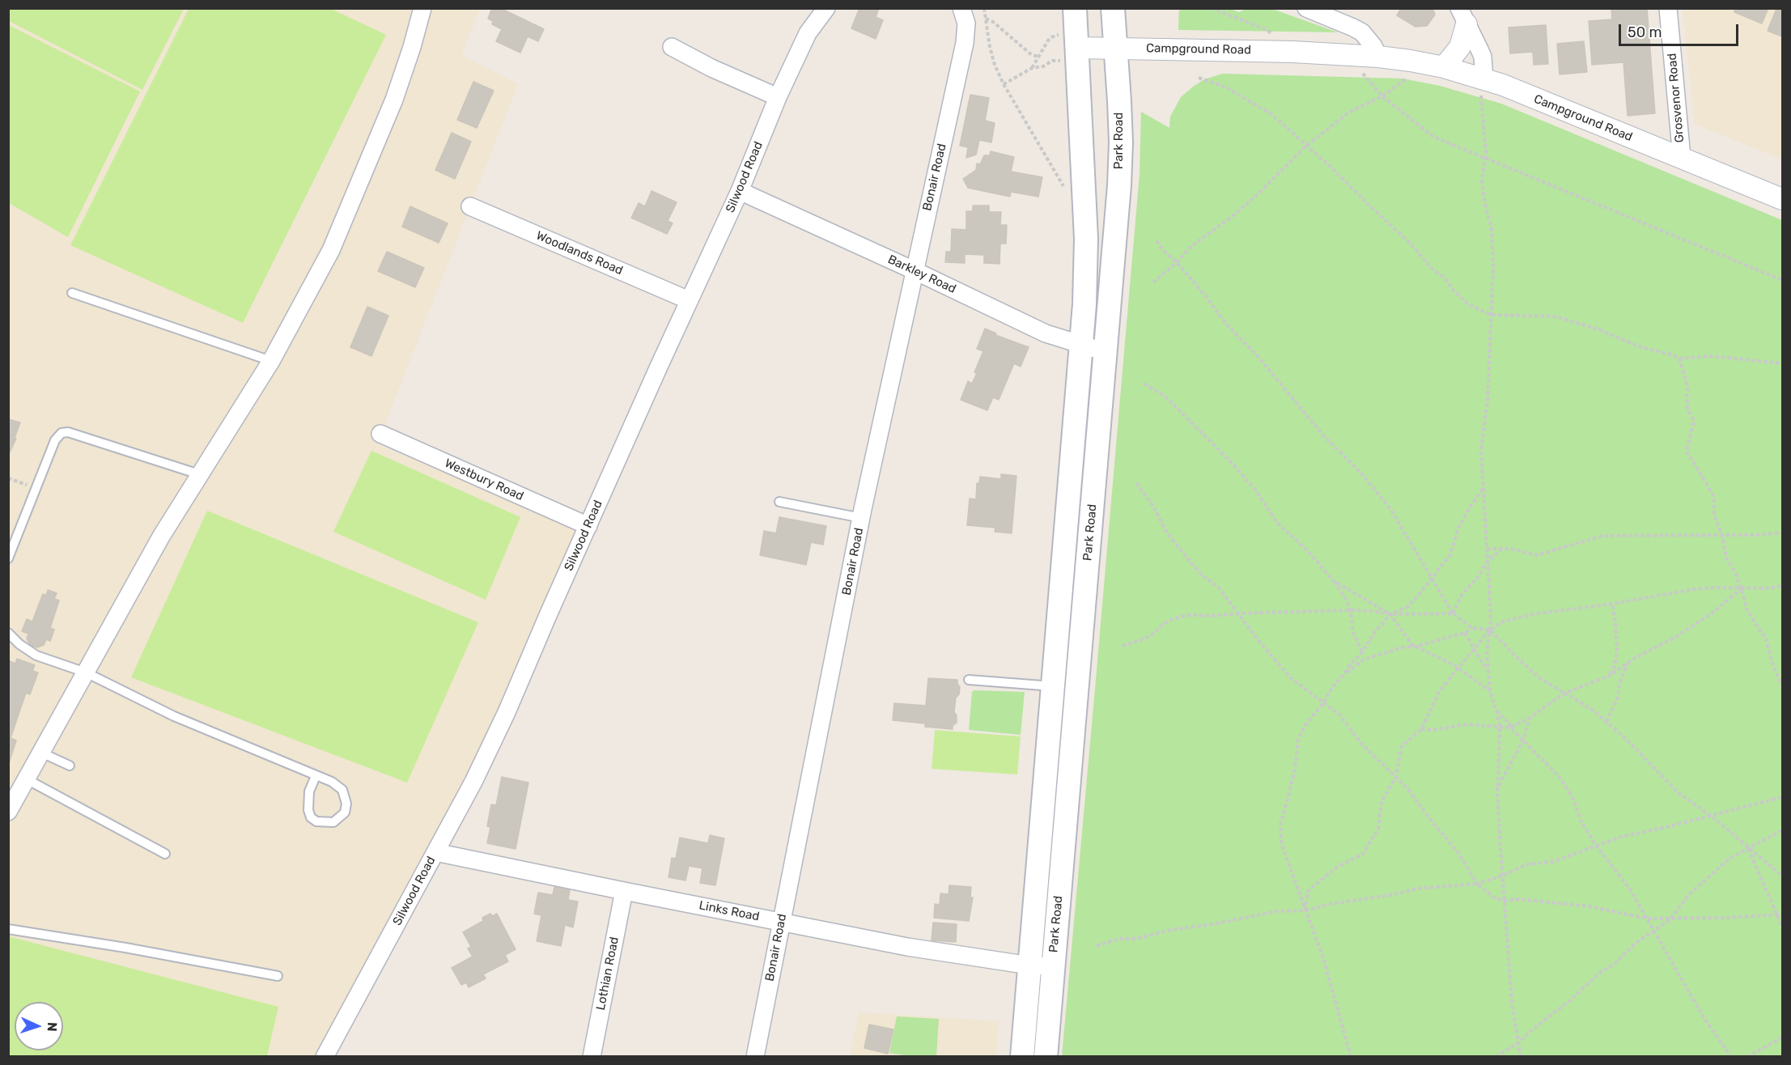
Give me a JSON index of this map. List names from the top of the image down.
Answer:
{
  "streets": {
    "main road": ["Park Road"],
    "street": [
      "Campground Road",
      "Grosvenor Road",
      "Silwood Road",
      "Bonair Road",
      "Woodlands Road",
      "Barkley Road",
      "Westbury Road",
      "Links Road",
      "Lothian Road"
    ]
  },
  "crossings": [
    ["Campground Road", "Grosvenor Road"],
    ["Campground Road", "Park Road"],
    ["Park Road", "Barkley Road"],
    ["Park Road", "Links Road"],
    ["Silwood Road", "Woodlands Road"],
    ["Silwood Road", "Barkley Road"],
    ["Silwood Road", "Westbury Road"],
    ["Silwood Road", "Links Road"],
    ["Bonair Road", "Barkley Road"],
    ["Bonair Road", "Links Road"],
    ["Links Road", "Lothian Road"]
  ],
  "scale_bar": "50 m",
  "north": "right"
}
